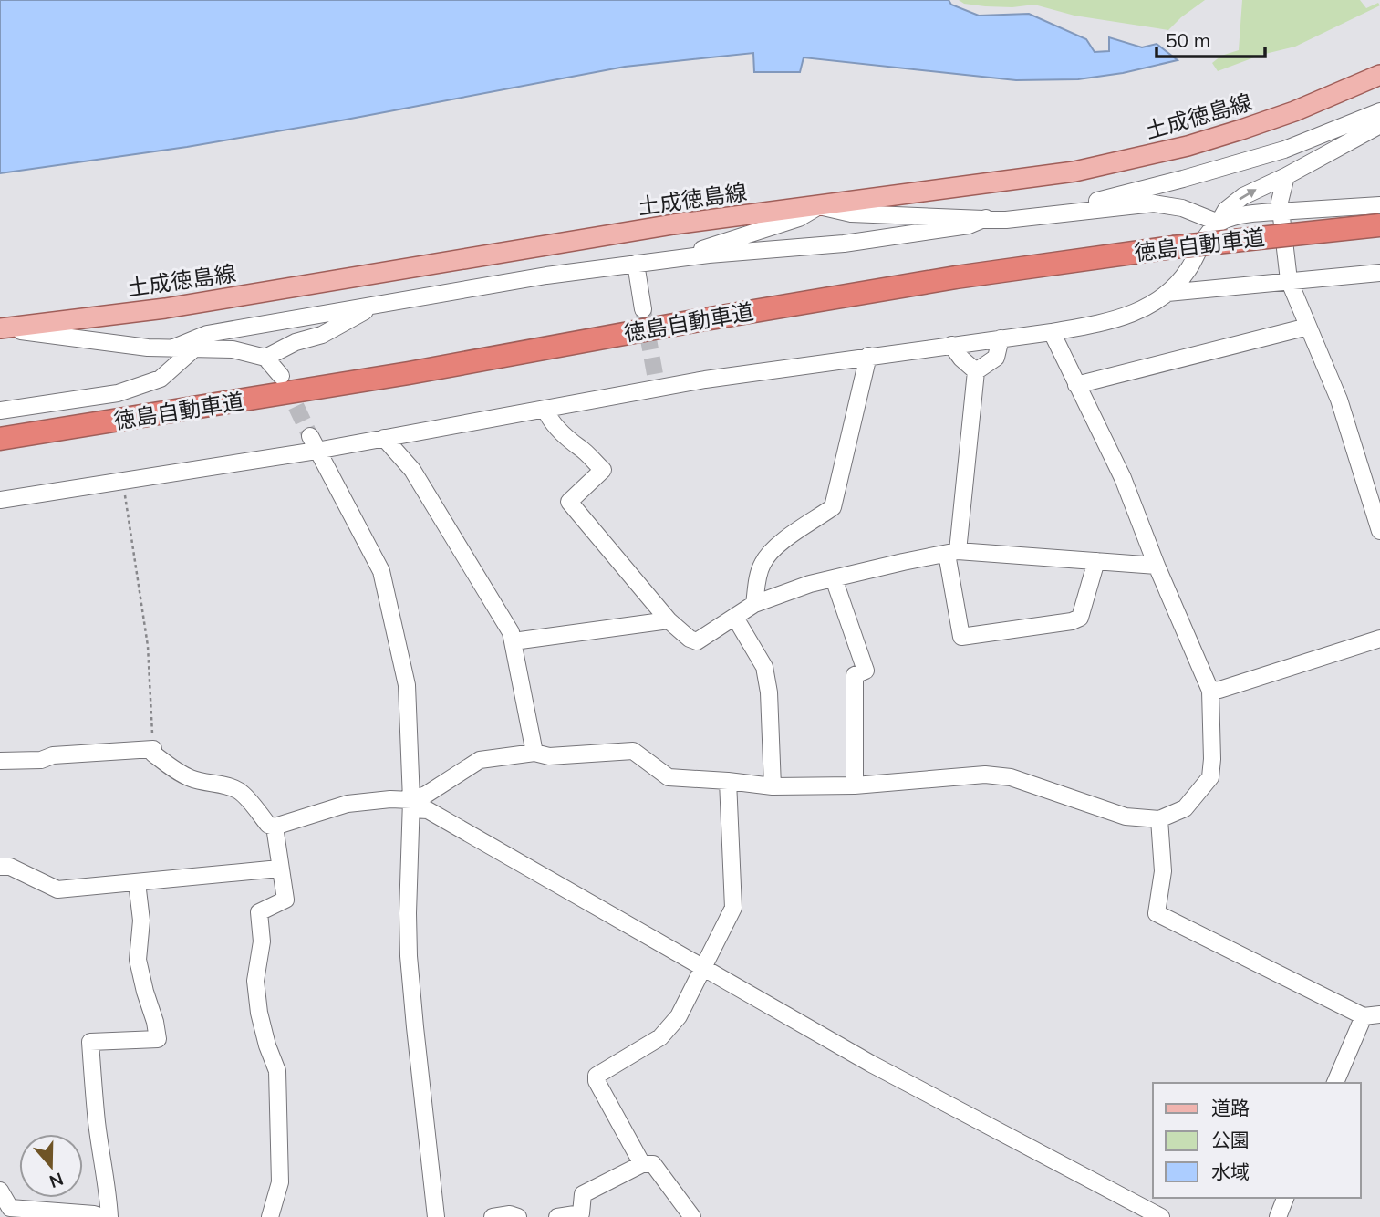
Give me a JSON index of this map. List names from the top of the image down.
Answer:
{
  "streets": {
    "highway": ["徳島自動車道"],
    "main road": ["土成徳島線"]
  },
  "legend": ["道路", "公園", "水域"],
  "scale_bar": "50 m",
  "north": "bottom"
}
